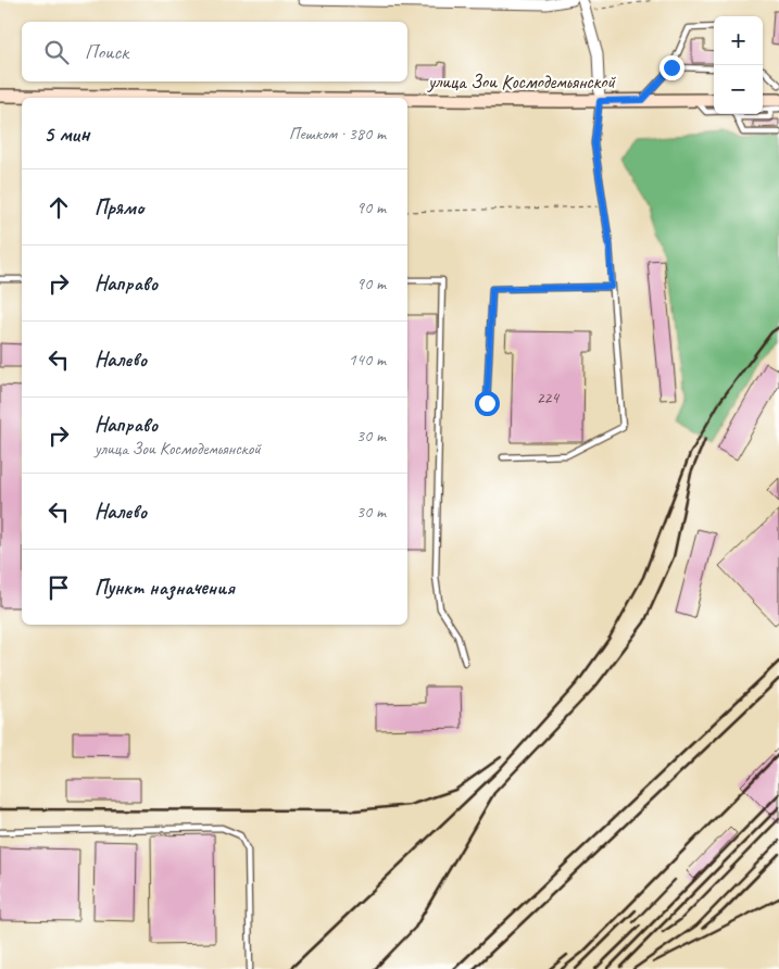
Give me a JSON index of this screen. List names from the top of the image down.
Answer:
{
  "streets": {
    "main road": ["улица Зои Космодемьянской"]
  },
  "house_numbers": ["224"],
  "page": {
    "map_buttons": ["+", "−"],
    "search": "Поиск",
    "heading": ["5 мин", "Пешком · 380 m"],
    "list": [
      ["Прямо", "90 m"],
      ["Направо", "90 m"],
      ["Налево", "140 m"],
      ["Направо", "улица Зои Космодемьянской", "30 m"],
      ["Налево", "30 m"],
      "Пункт назначения"
    ]
  }
}
